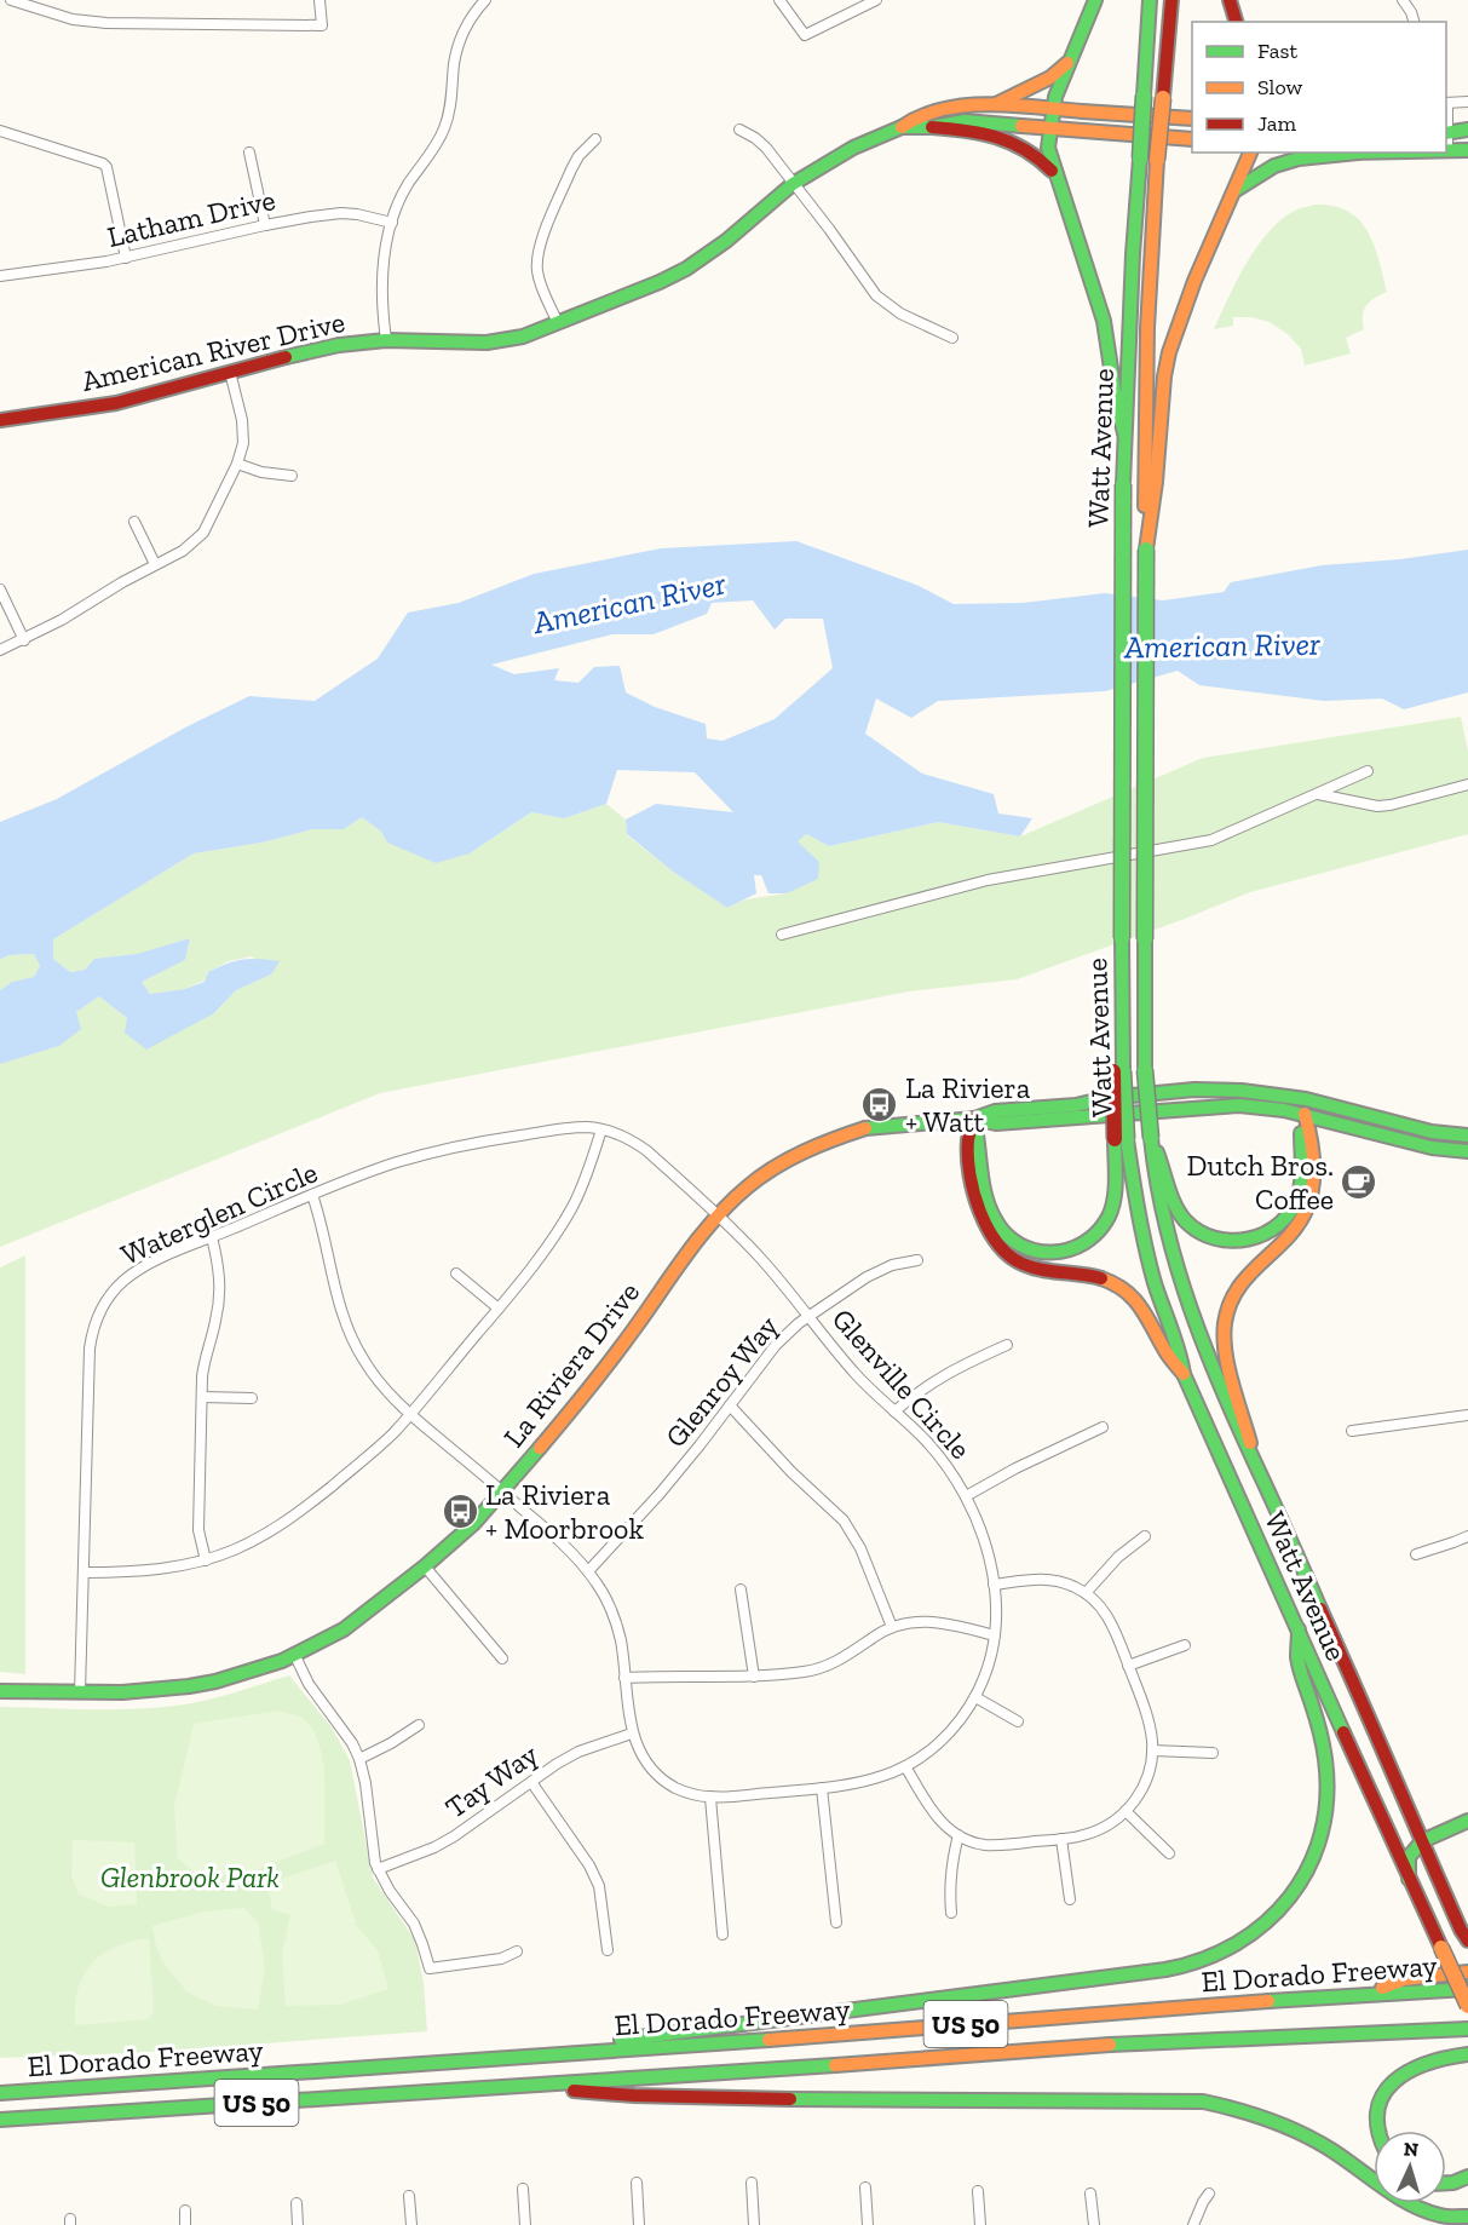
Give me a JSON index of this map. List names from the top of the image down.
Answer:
{
  "streets": {
    "main road": [
      "American River Drive",
      "Watt Avenue",
      "La Riviera Drive",
      "El Dorado Freeway",
      "US 50"
    ],
    "street": [
      "Latham Drive",
      "Waterglen Circle",
      "Glenroy Way",
      "Glenville Circle",
      "Tay Way"
    ]
  },
  "crossings": [
    ["Waterglen Circle", "La Riviera Drive"],
    ["Waterglen Circle", "Glenville Circle"],
    ["La Riviera Drive", "Glenville Circle"],
    ["Glenroy Way", "Glenville Circle"],
    ["Glenville Circle", "Tay Way"]
  ],
  "water": ["American River"],
  "parks": ["Glenbrook Park"],
  "places": {
    "bus stop": ["La Riviera + Watt", "La Riviera + Moorbrook"],
    "cafe": ["Dutch Bros. Coffee"]
  },
  "legend": ["Fast", "Slow", "Jam"],
  "north": "top"
}
